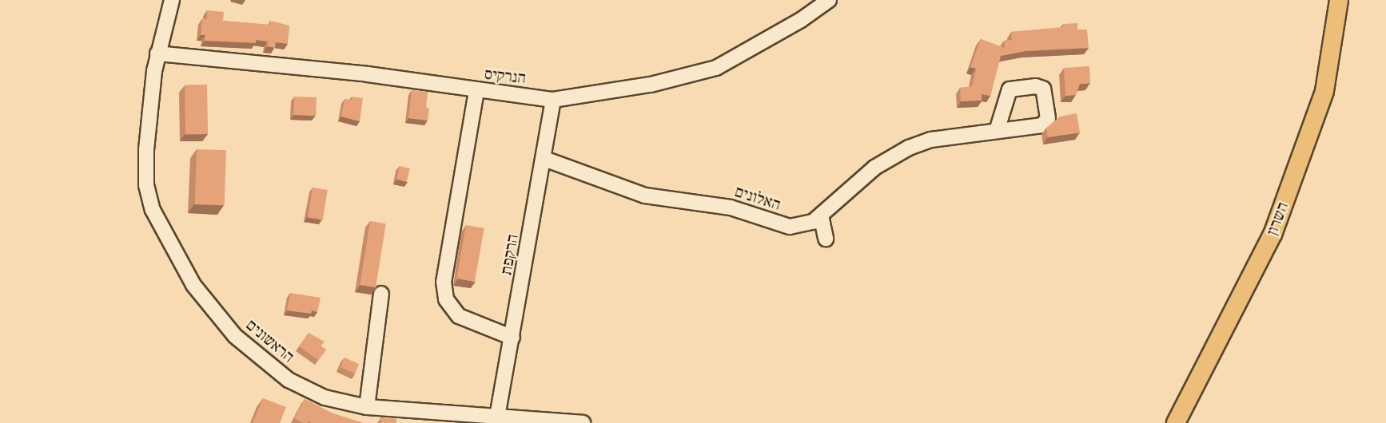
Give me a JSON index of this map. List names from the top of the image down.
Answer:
{
  "streets": {
    "main road": ["השרון"],
    "street": [
      "הנרקיס",
      "האלונים",
      "הרקפת",
      "הראשונים"
    ]
  },
  "crossings": [
    ["הנרקיס", "הרקפת"],
    ["הנרקיס", "הראשונים"],
    ["האלונים", "הרקפת"],
    ["הרקפת", "הראשונים"]
  ]
}
